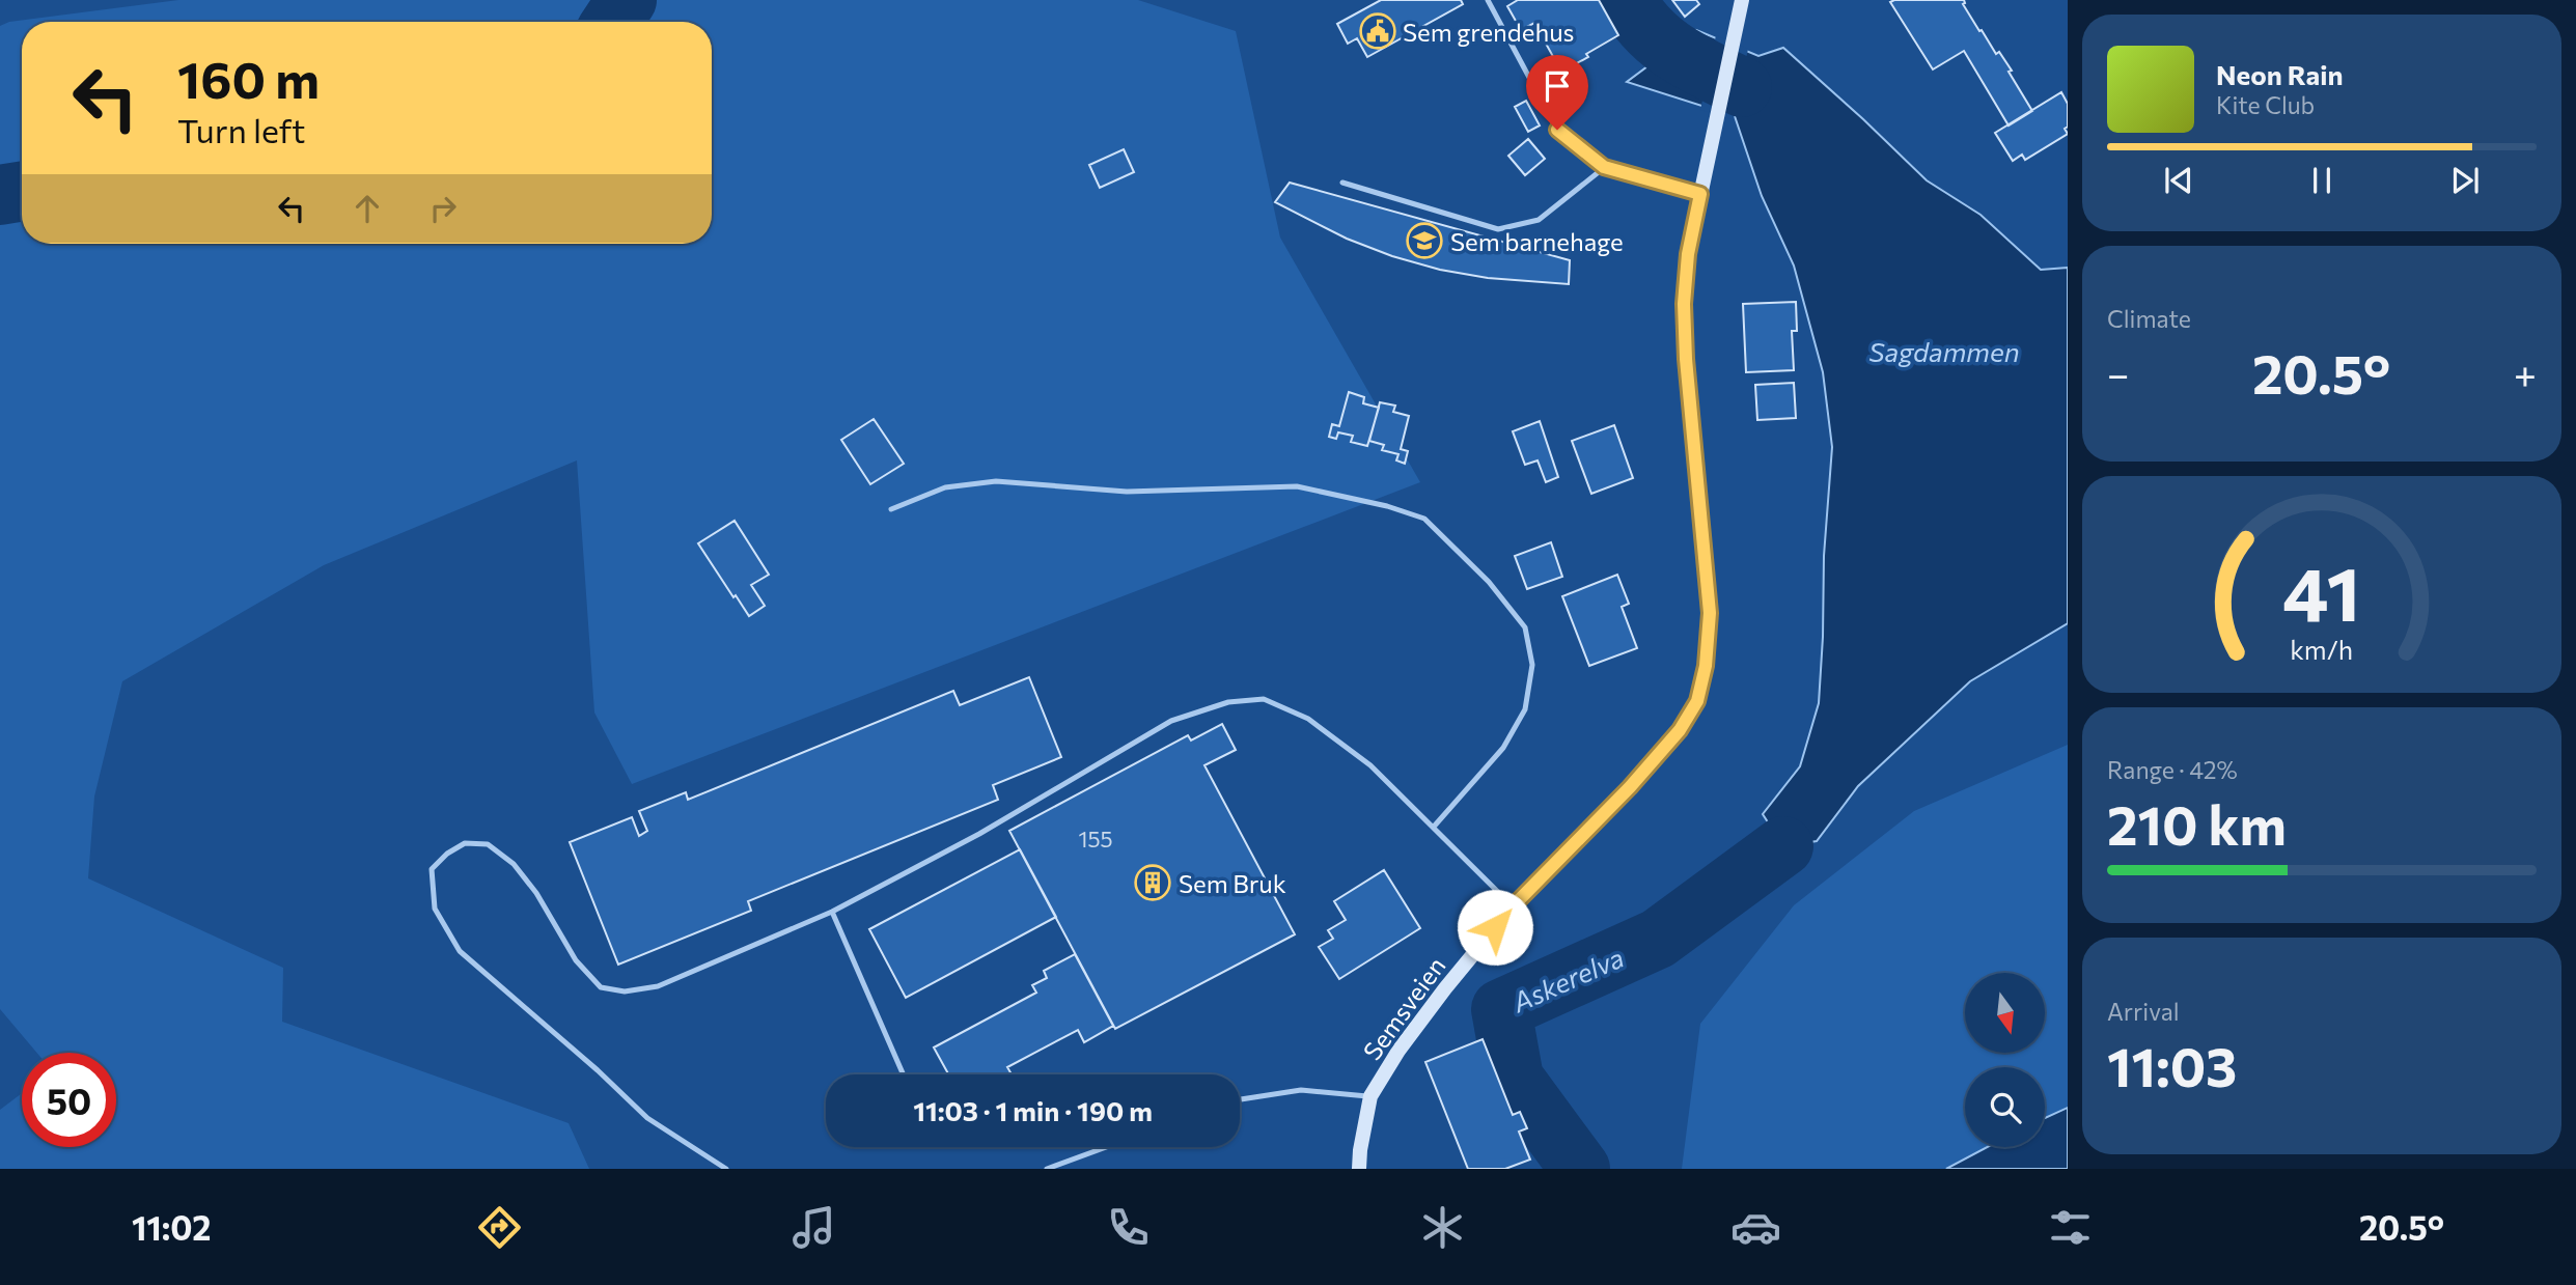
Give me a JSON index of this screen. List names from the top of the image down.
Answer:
{
  "streets": {
    "main road": ["Semsveien"]
  },
  "water": ["Sagdammen", "Askerelva"],
  "places": {
    "public building": ["Sem grendehus"],
    "school or university": ["Sem barnehage"],
    "building": ["Sem Bruk"]
  },
  "house_numbers": ["155"],
  "north": "bottom",
  "page": {
    "turn": ["160 m", "Turn left"],
    "song": ["Neon Rain", "Kite Club"],
    "tile": [
      "Climate",
      ["Range · 42%", "210 km"],
      ["Arrival", "11:03"]
    ],
    "heat": ["−", "20.5°", "+"],
    "limit": "50",
    "trip": "11:03 · 1 min · 190 m",
    "tabs": ["11:02", "20.5°"],
    "gauge": ["41", "km/h"]
  }
}
